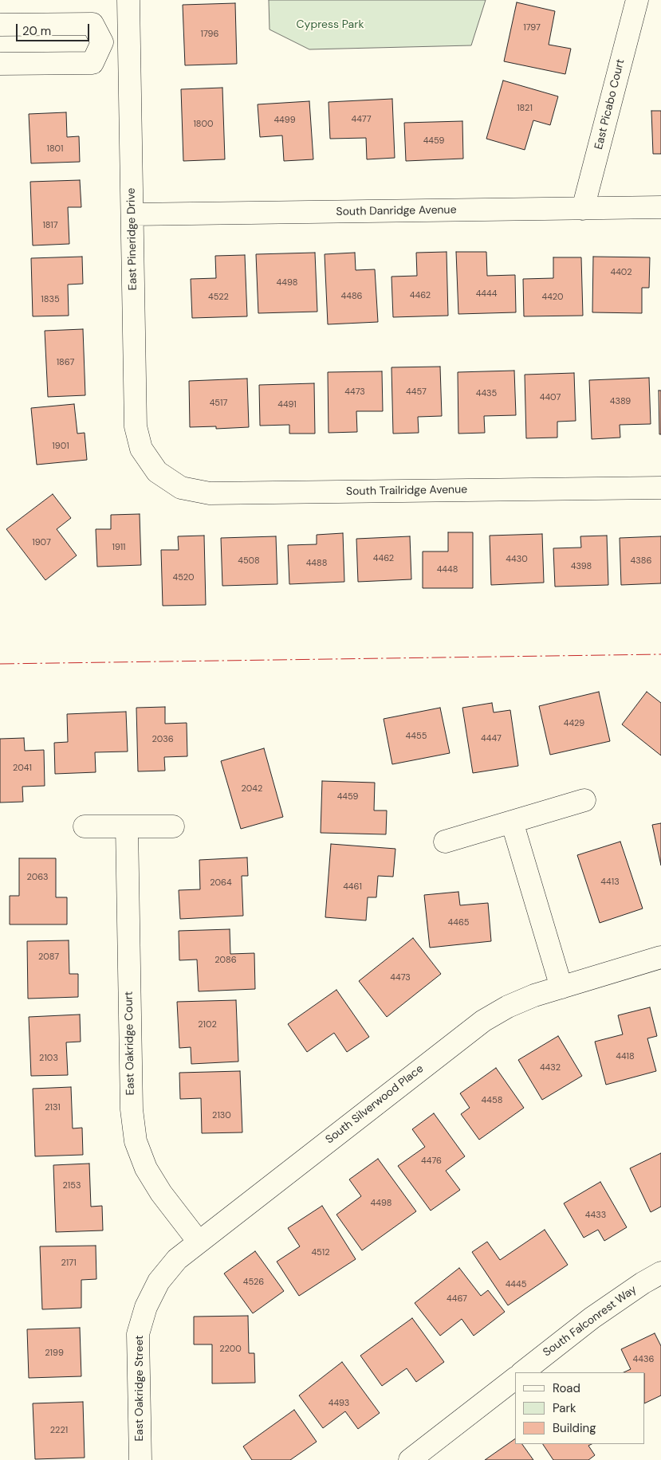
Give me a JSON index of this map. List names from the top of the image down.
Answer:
{
  "streets": {
    "street": [
      "East Picabo Court",
      "South Danridge Avenue",
      "East Pineridge Drive",
      "South Trailridge Avenue",
      "East Oakridge Court",
      "South Silverwood Place",
      "South Falconrest Way",
      "East Oakridge Street"
    ]
  },
  "crossings": [
    ["East Picabo Court", "South Danridge Avenue"],
    ["South Danridge Avenue", "East Pineridge Drive"],
    ["East Pineridge Drive", "South Trailridge Avenue"],
    ["East Oakridge Court", "South Silverwood Place"],
    ["East Oakridge Court", "East Oakridge Street"],
    ["South Silverwood Place", "East Oakridge Street"]
  ],
  "parks": ["Cypress Park"],
  "house_numbers": [
    "1797",
    "1796",
    "1821",
    "4477",
    "4499",
    "1800",
    "4459",
    "1801",
    "1817",
    "4402",
    "4498",
    "4444",
    "4462",
    "4486",
    "4522",
    "4420",
    "1835",
    "1867",
    "4473",
    "4457",
    "4435",
    "4407",
    "4389",
    "4517",
    "4491",
    "1901",
    "1907",
    "1911",
    "4462",
    "4430",
    "4508",
    "4386",
    "4488",
    "4398",
    "4448",
    "4520",
    "4429",
    "4455",
    "4447",
    "2036",
    "2041",
    "2042",
    "4459",
    "2063",
    "4413",
    "2064",
    "4461",
    "4465",
    "2087",
    "2086",
    "4473",
    "2102",
    "4418",
    "2103",
    "4432",
    "4458",
    "2131",
    "2130",
    "4476",
    "2153",
    "4498",
    "4433",
    "4512",
    "2171",
    "4526",
    "4445",
    "4467",
    "2200",
    "2199",
    "4436",
    "4493",
    "2221"
  ],
  "legend": ["Road", "Park", "Building"],
  "scale_bar": "20 m"
}
